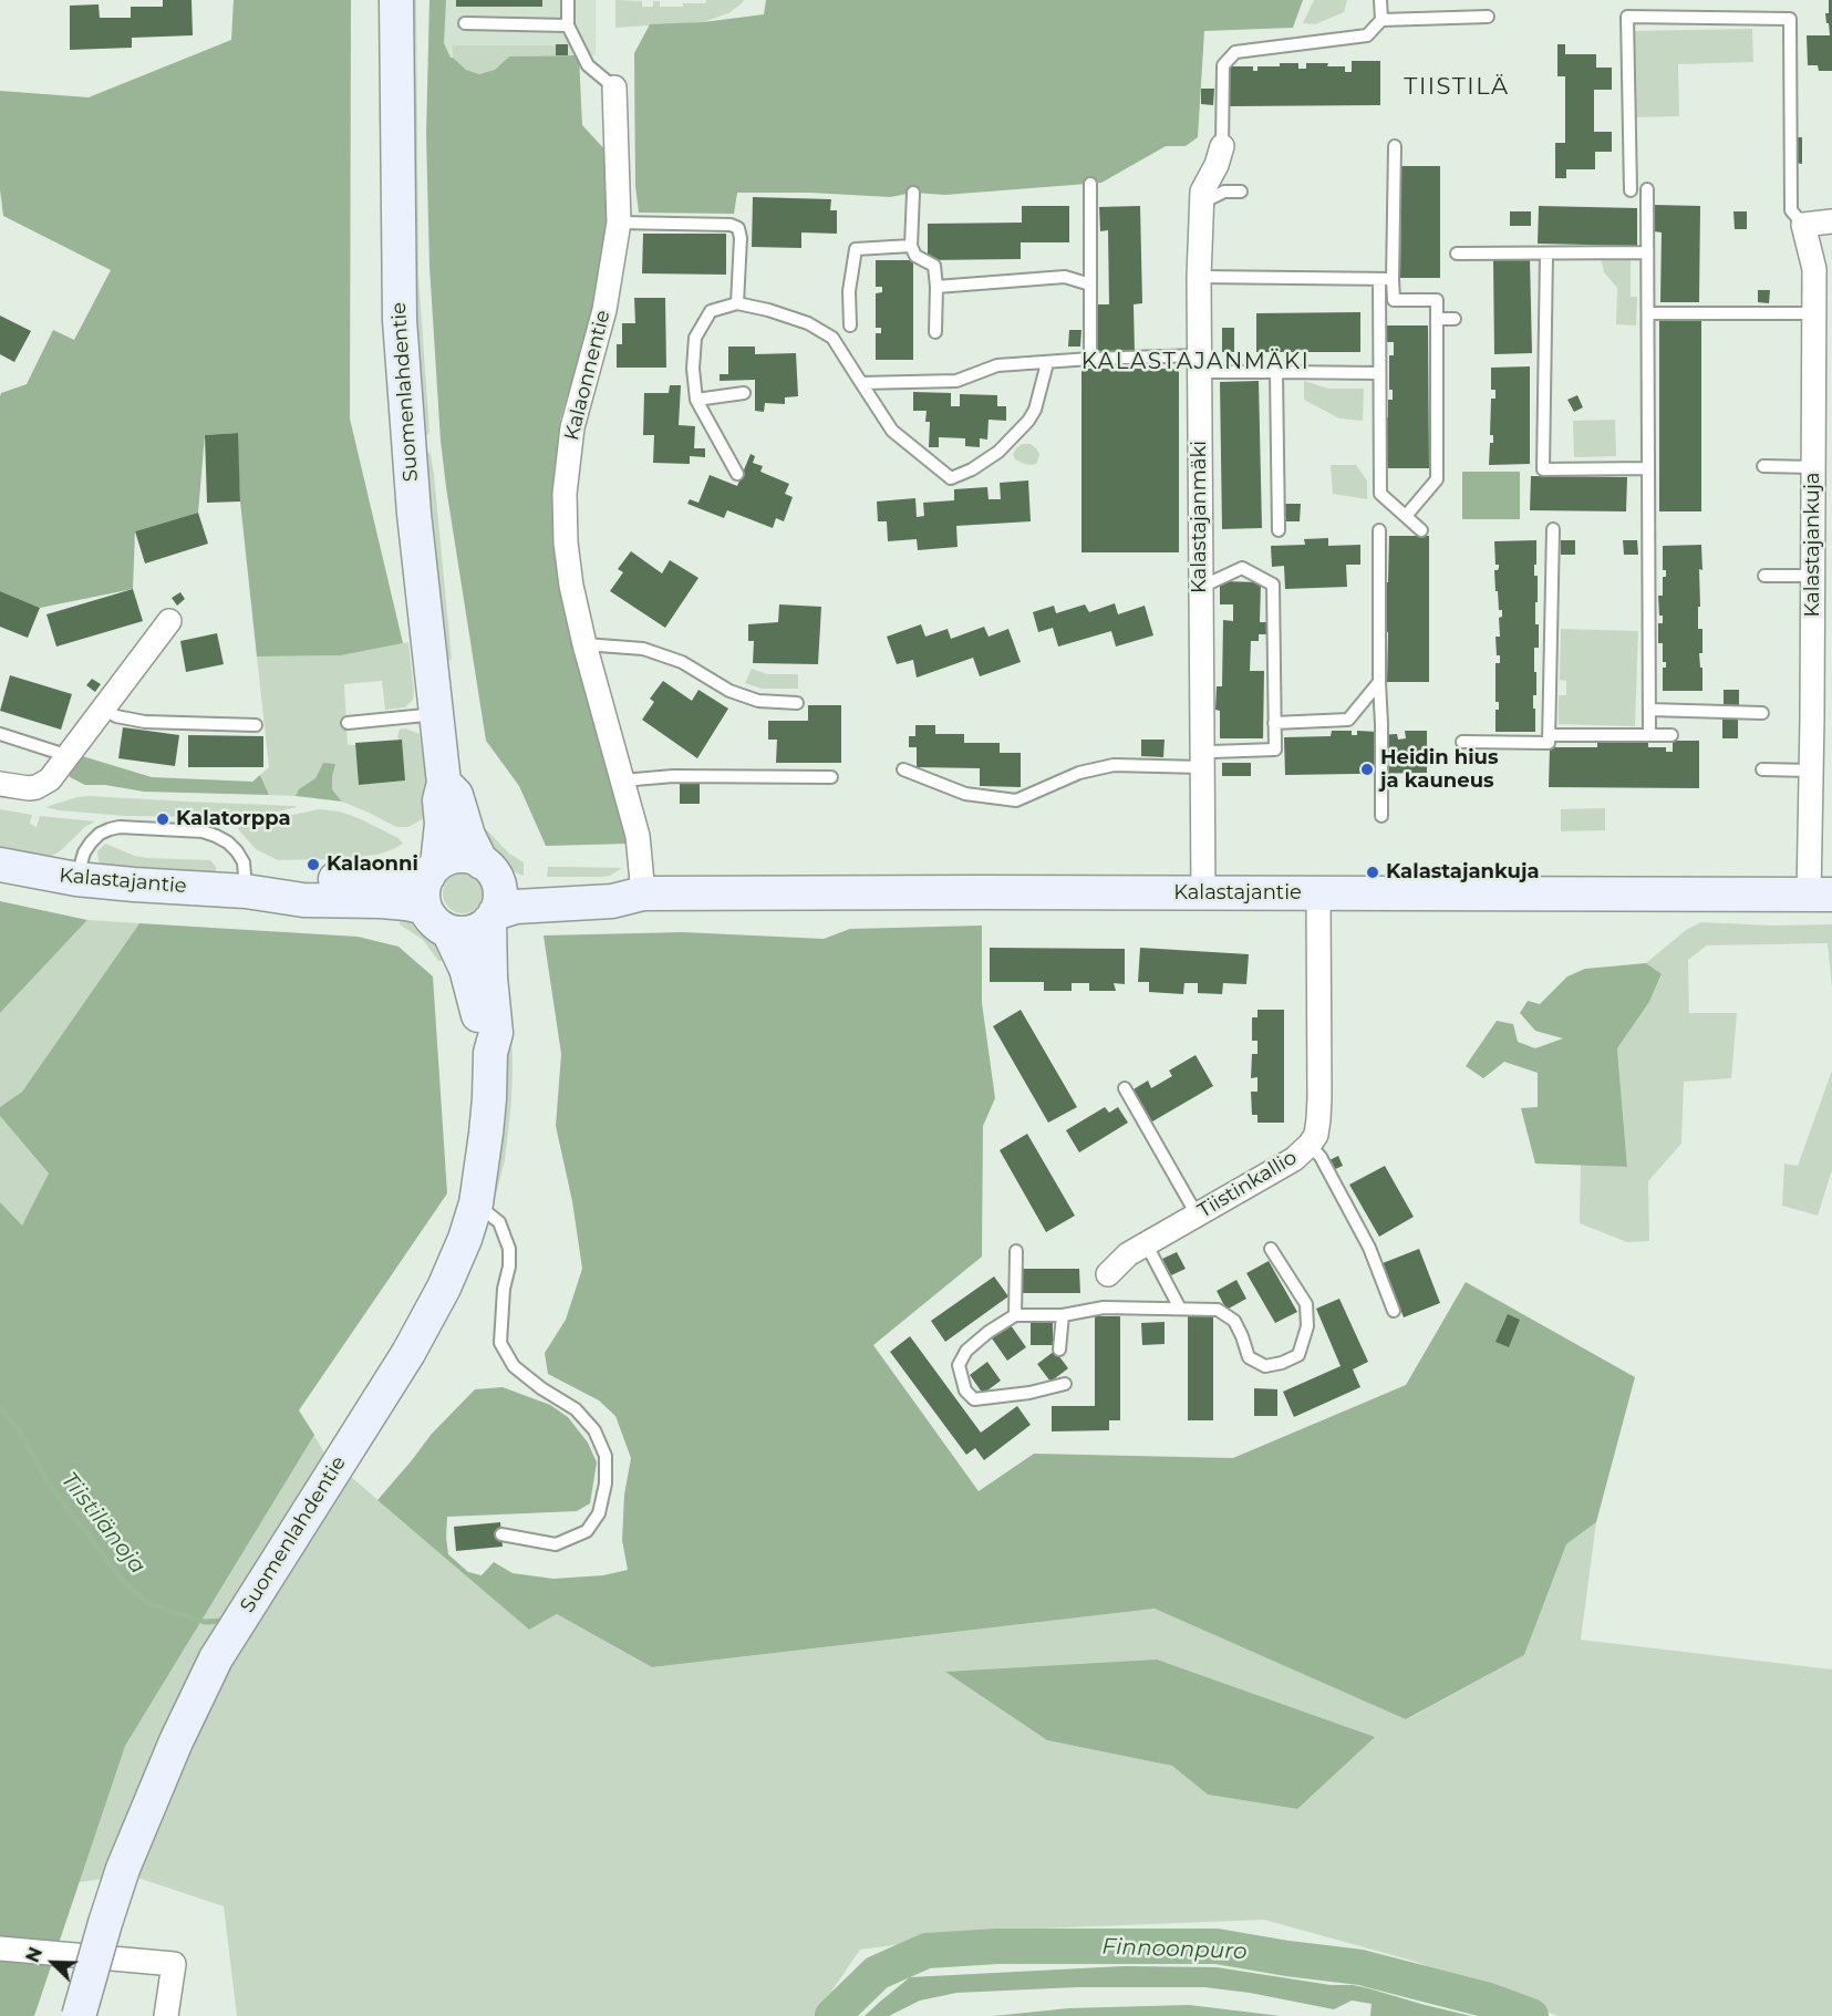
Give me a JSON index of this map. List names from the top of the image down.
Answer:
{
  "streets": {
    "main road": ["Suomenlahdentie", "Kalastajantie"],
    "street": [
      "Kalaonnentie",
      "Kalastajanmäki",
      "Kalastajankuja",
      "Tiistinkallio"
    ]
  },
  "crossings": [
    ["Kalaonnentie", "Kalastajantie"],
    ["Suomenlahdentie", "Kalastajantie"],
    ["Kalastajanmäki", "Kalastajantie"],
    ["Kalastajankuja", "Kalastajantie"],
    ["Kalastajantie", "Tiistinkallio"]
  ],
  "districts": ["TIISTILÄ", "KALASTAJANMÄKI"],
  "water": ["Tiistilänoja", "Finnoonpuro"],
  "places": [
    "Heidin hius ja kauneus",
    "Kalatorppa",
    "Kalaonni",
    "Kalastajankuja"
  ],
  "north": "top left"
}
